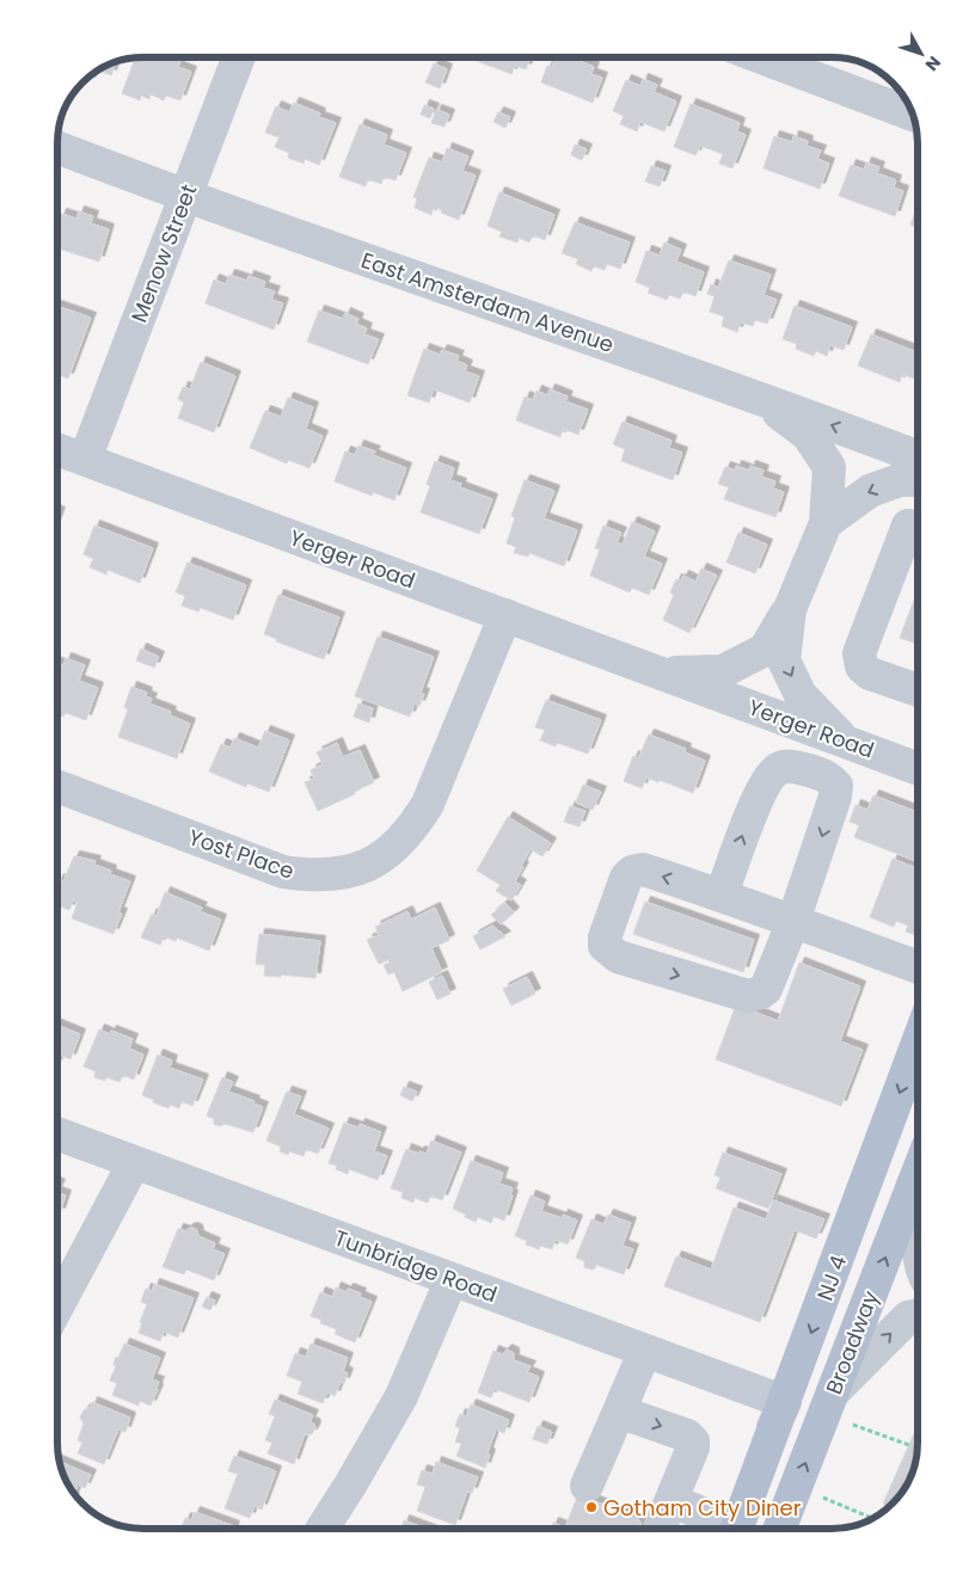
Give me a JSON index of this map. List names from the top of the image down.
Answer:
{
  "streets": {
    "main road": ["NJ 4", "Broadway"],
    "street": [
      "Menow Street",
      "East Amsterdam Avenue",
      "Yerger Road",
      "Yost Place",
      "Tunbridge Road"
    ]
  },
  "crossings": [
    ["Menow Street", "East Amsterdam Avenue"],
    ["Menow Street", "Yerger Road"],
    ["Yerger Road", "Yost Place"],
    ["Tunbridge Road", "NJ 4"]
  ],
  "one_way": ["NJ 4", "Broadway"],
  "places": ["Gotham City Diner"],
  "north": "bottom right"
}
